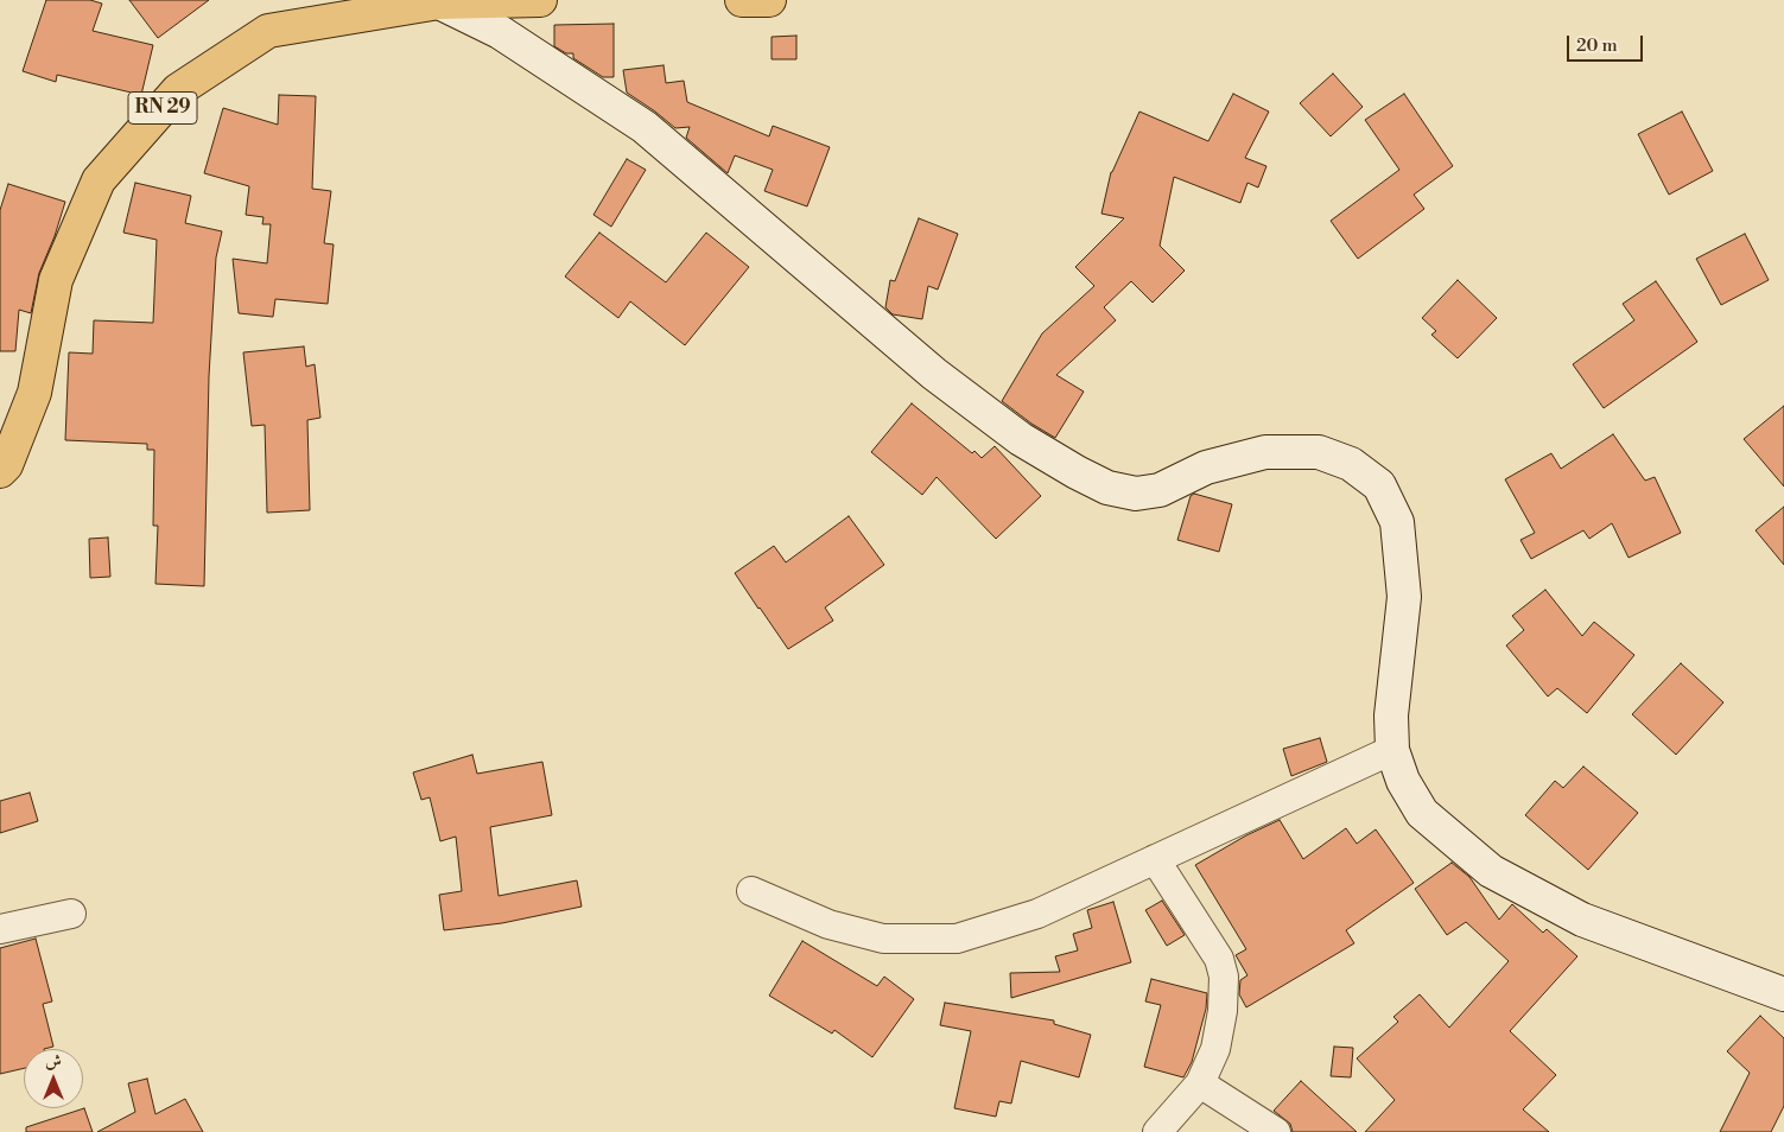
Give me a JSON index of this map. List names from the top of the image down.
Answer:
{
  "streets": {
    "main road": ["RN 29"]
  },
  "scale_bar": "20 m",
  "north": "top"
}
